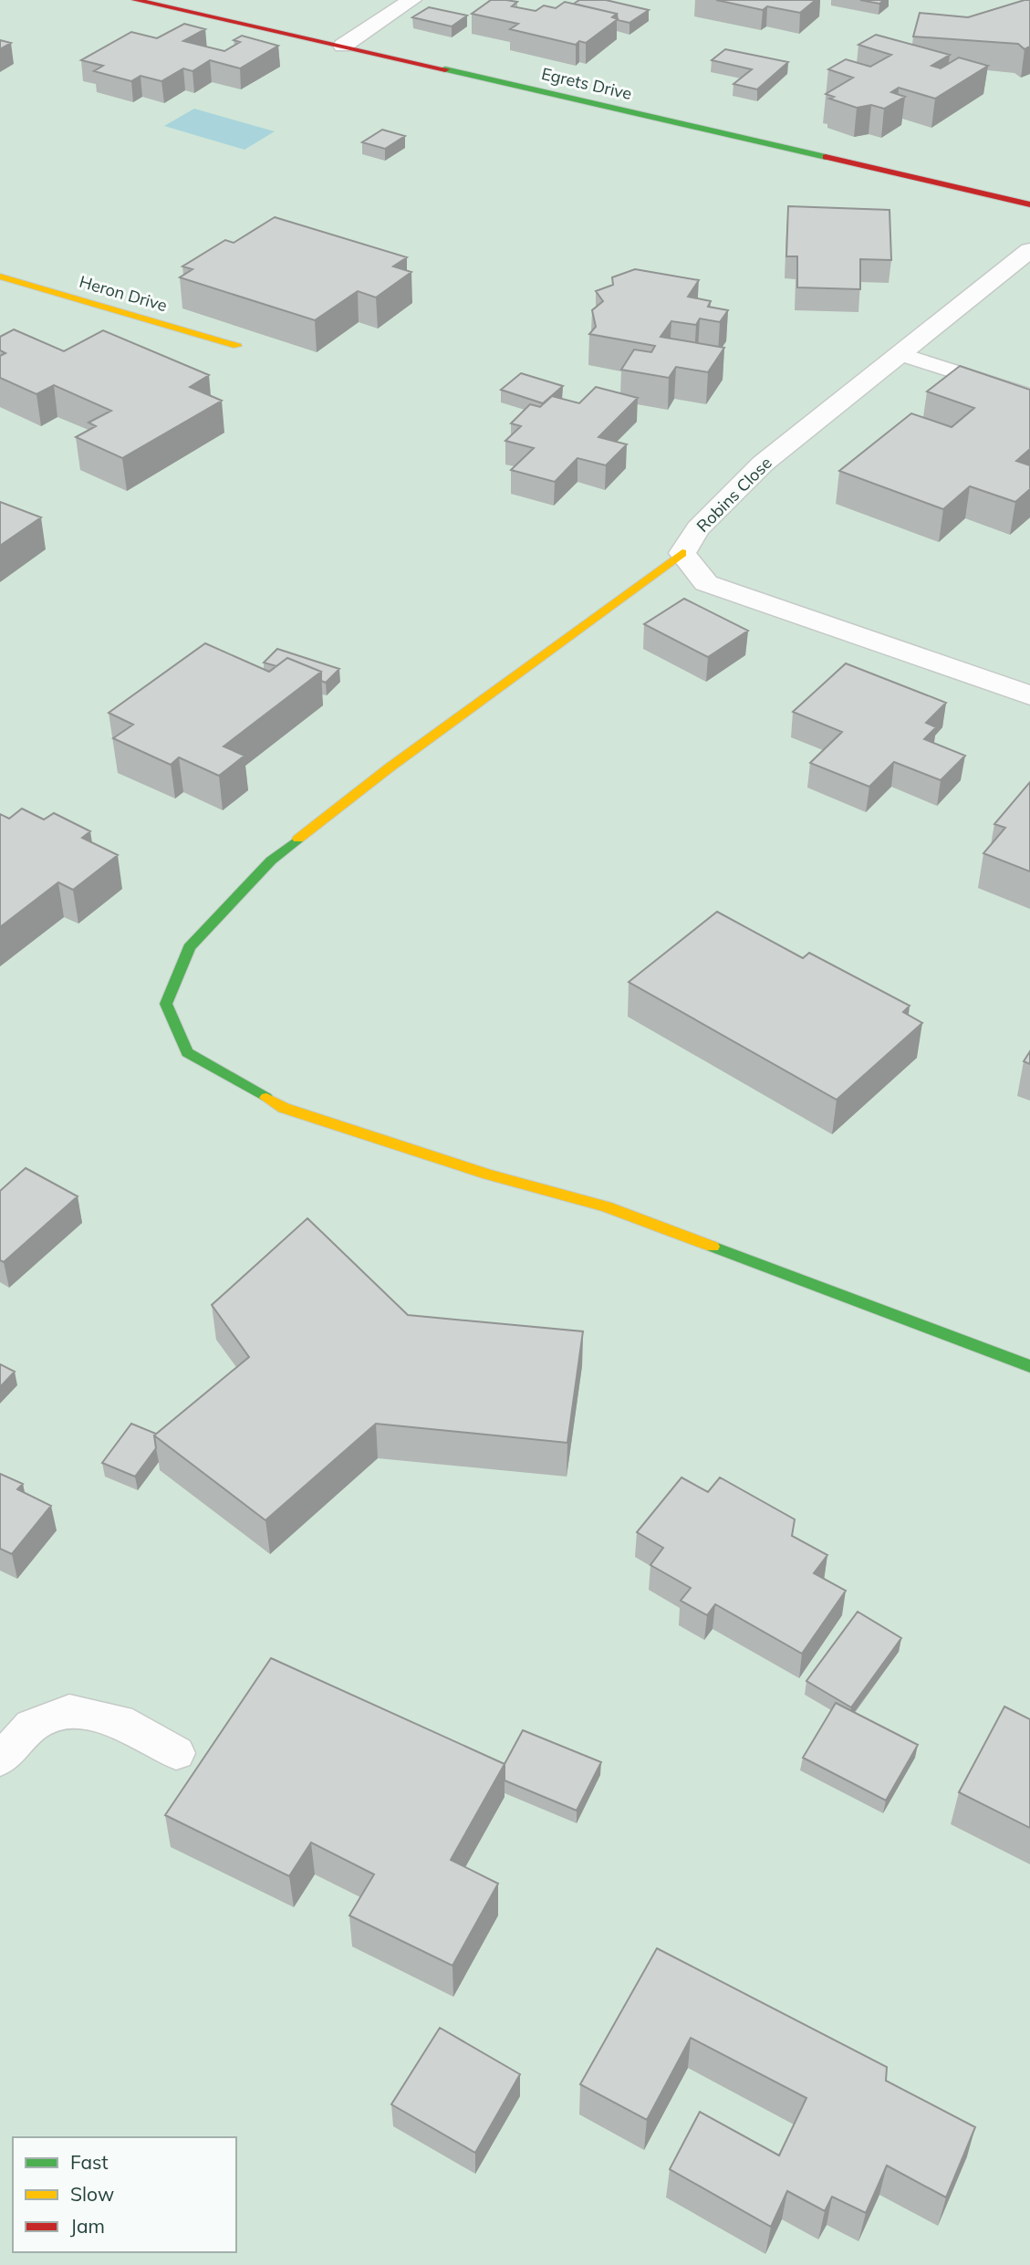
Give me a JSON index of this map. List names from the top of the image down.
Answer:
{
  "streets": {
    "street": ["Egrets Drive", "Heron Drive", "Robins Close"]
  },
  "legend": ["Fast", "Slow", "Jam"]
}
